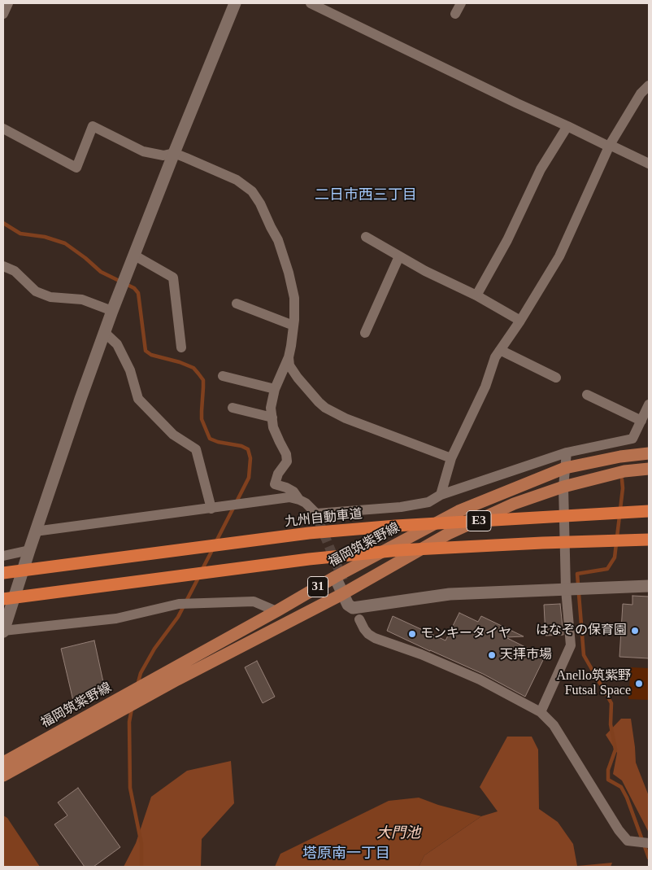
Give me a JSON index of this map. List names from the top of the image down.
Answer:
{
  "streets": {
    "highway": ["九州自動車道", "E3"],
    "main road": ["福岡筑紫野線", "31"]
  },
  "districts": ["二日市西三丁目", "塔原南一丁目"],
  "water": ["大門池"],
  "places": [
    "はなぞの保育園",
    "モンキータイヤ",
    "天拝市場",
    "Anello筑紫野 Futsal Space"
  ]
}
